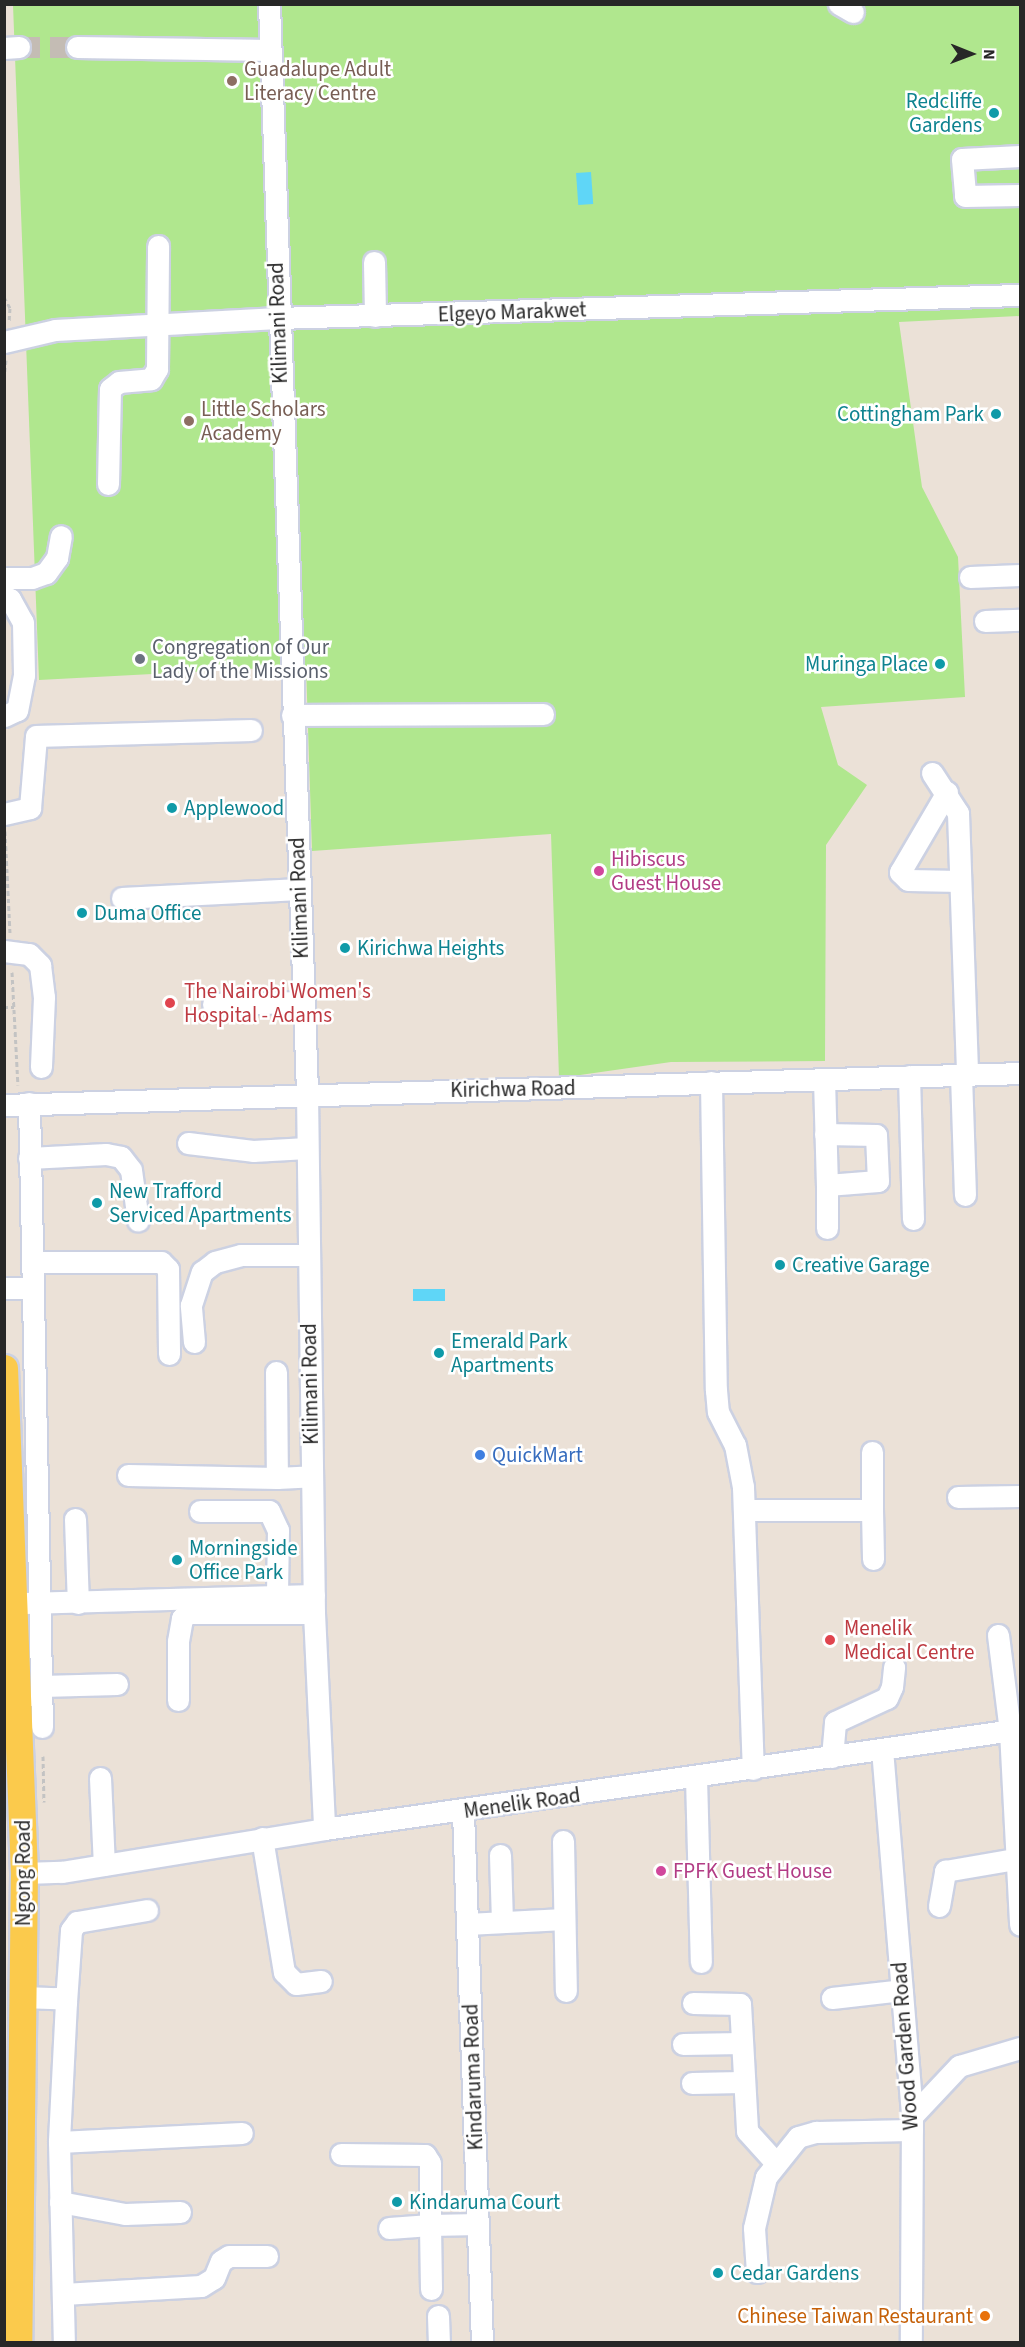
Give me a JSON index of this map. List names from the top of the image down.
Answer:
{
  "streets": {
    "main road": ["Ngong Road"],
    "street": [
      "Elgeyo Marakwet",
      "Kilimani Road",
      "Kirichwa Road",
      "Menelik Road",
      "Wood Garden Road",
      "Kindaruma Road"
    ]
  },
  "crossings": [
    ["Elgeyo Marakwet", "Kilimani Road"],
    ["Kilimani Road", "Kirichwa Road"],
    ["Kilimani Road", "Menelik Road"],
    ["Menelik Road", "Ngong Road"],
    ["Menelik Road", "Wood Garden Road"],
    ["Menelik Road", "Kindaruma Road"]
  ],
  "places": [
    "Guadalupe Adult Literacy Centre",
    "Redcliffe Gardens",
    "Cottingham Park",
    "Little Scholars Academy",
    "Congregation of Our Lady of the Missions",
    "Muringa Place",
    "Applewood",
    "Hibiscus Guest House",
    "Duma Office",
    "Kirichwa Heights",
    "The Nairobi Women's Hospital - Adams",
    "New Trafford Serviced Apartments",
    "Creative Garage",
    "Emerald Park Apartments",
    "QuickMart",
    "Morningside Office Park",
    "Menelik Medical Centre",
    "FPFK Guest House",
    "Kindaruma Court",
    "Cedar Gardens",
    "Chinese Taiwan Restaurant"
  ],
  "north": "right"
}
